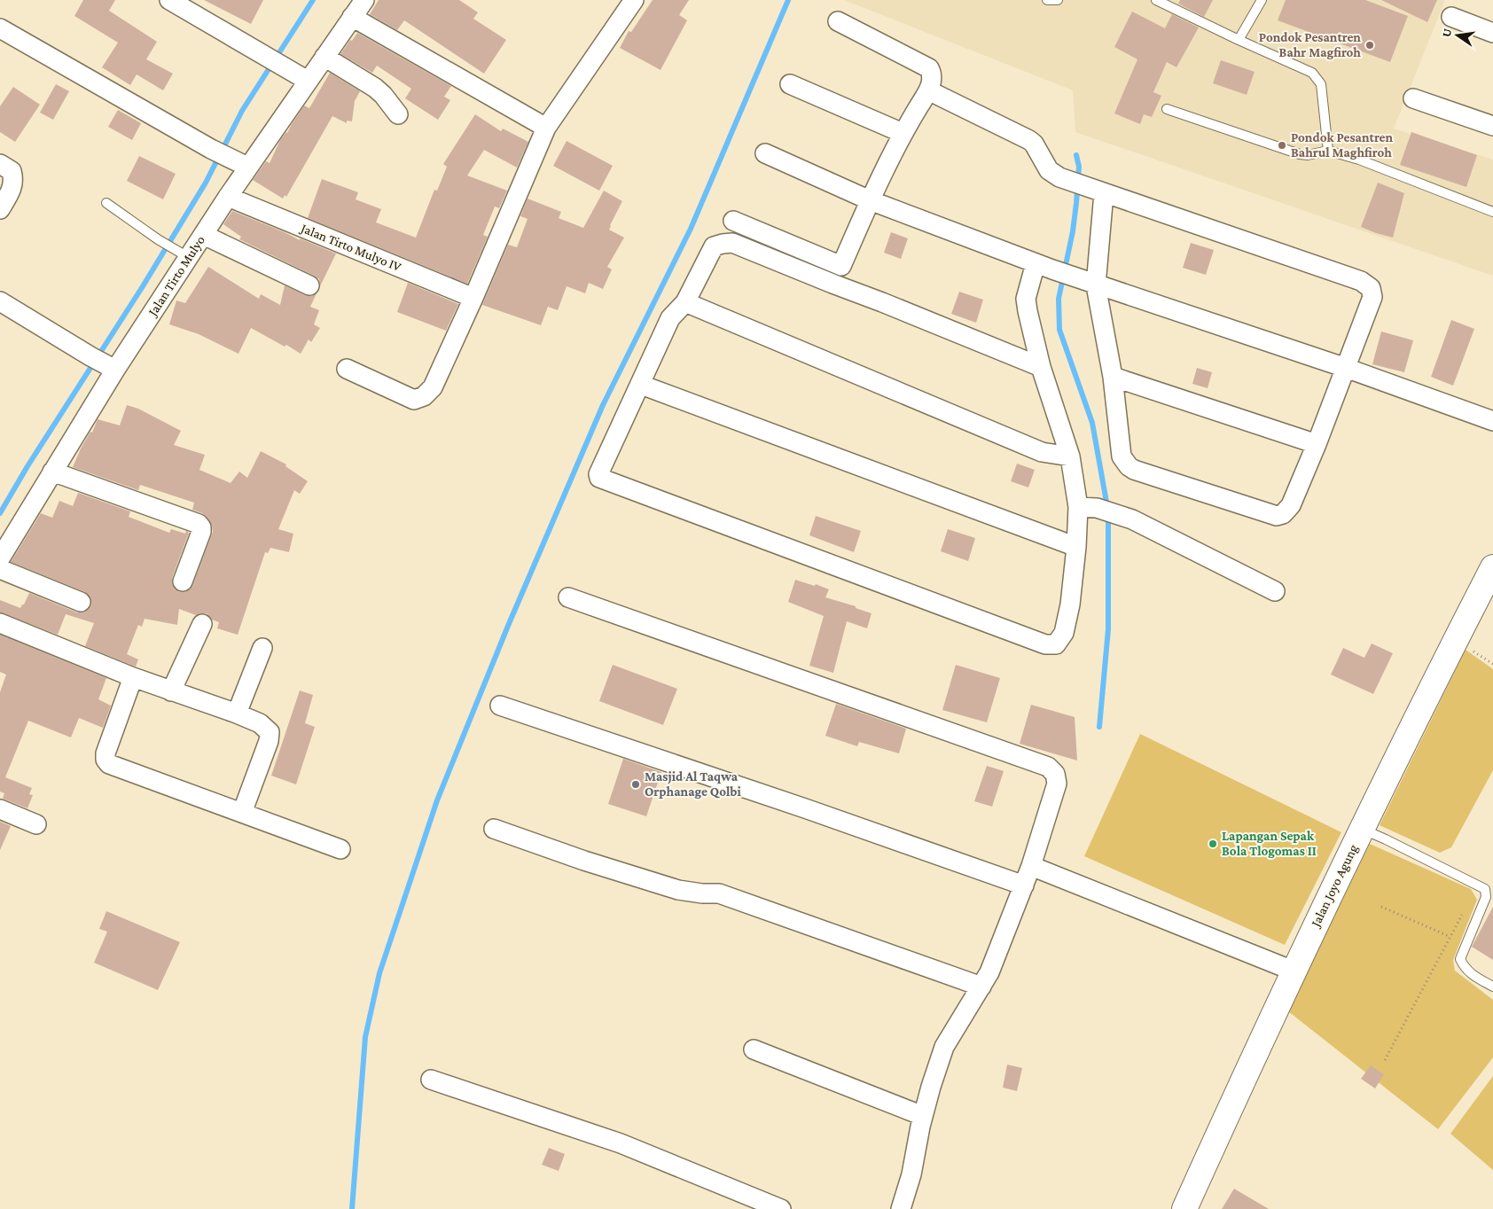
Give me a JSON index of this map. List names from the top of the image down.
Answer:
{
  "streets": {
    "main road": ["Jalan Joyo Agung"],
    "street": ["Jalan Tirto Mulyo IV", "Jalan Tirto Mulyo"]
  },
  "crossings": [
    ["Jalan Tirto Mulyo IV", "Jalan Tirto Mulyo"]
  ],
  "places": [
    "Pondok Pesantren Bahr Magfiroh",
    "Pondok Pesantren Bahrul Maghfiroh",
    "Masjid Al Taqwa Orphanage Qolbi",
    "Lapangan Sepak Bola Tlogomas II"
  ],
  "north": "left"
}
